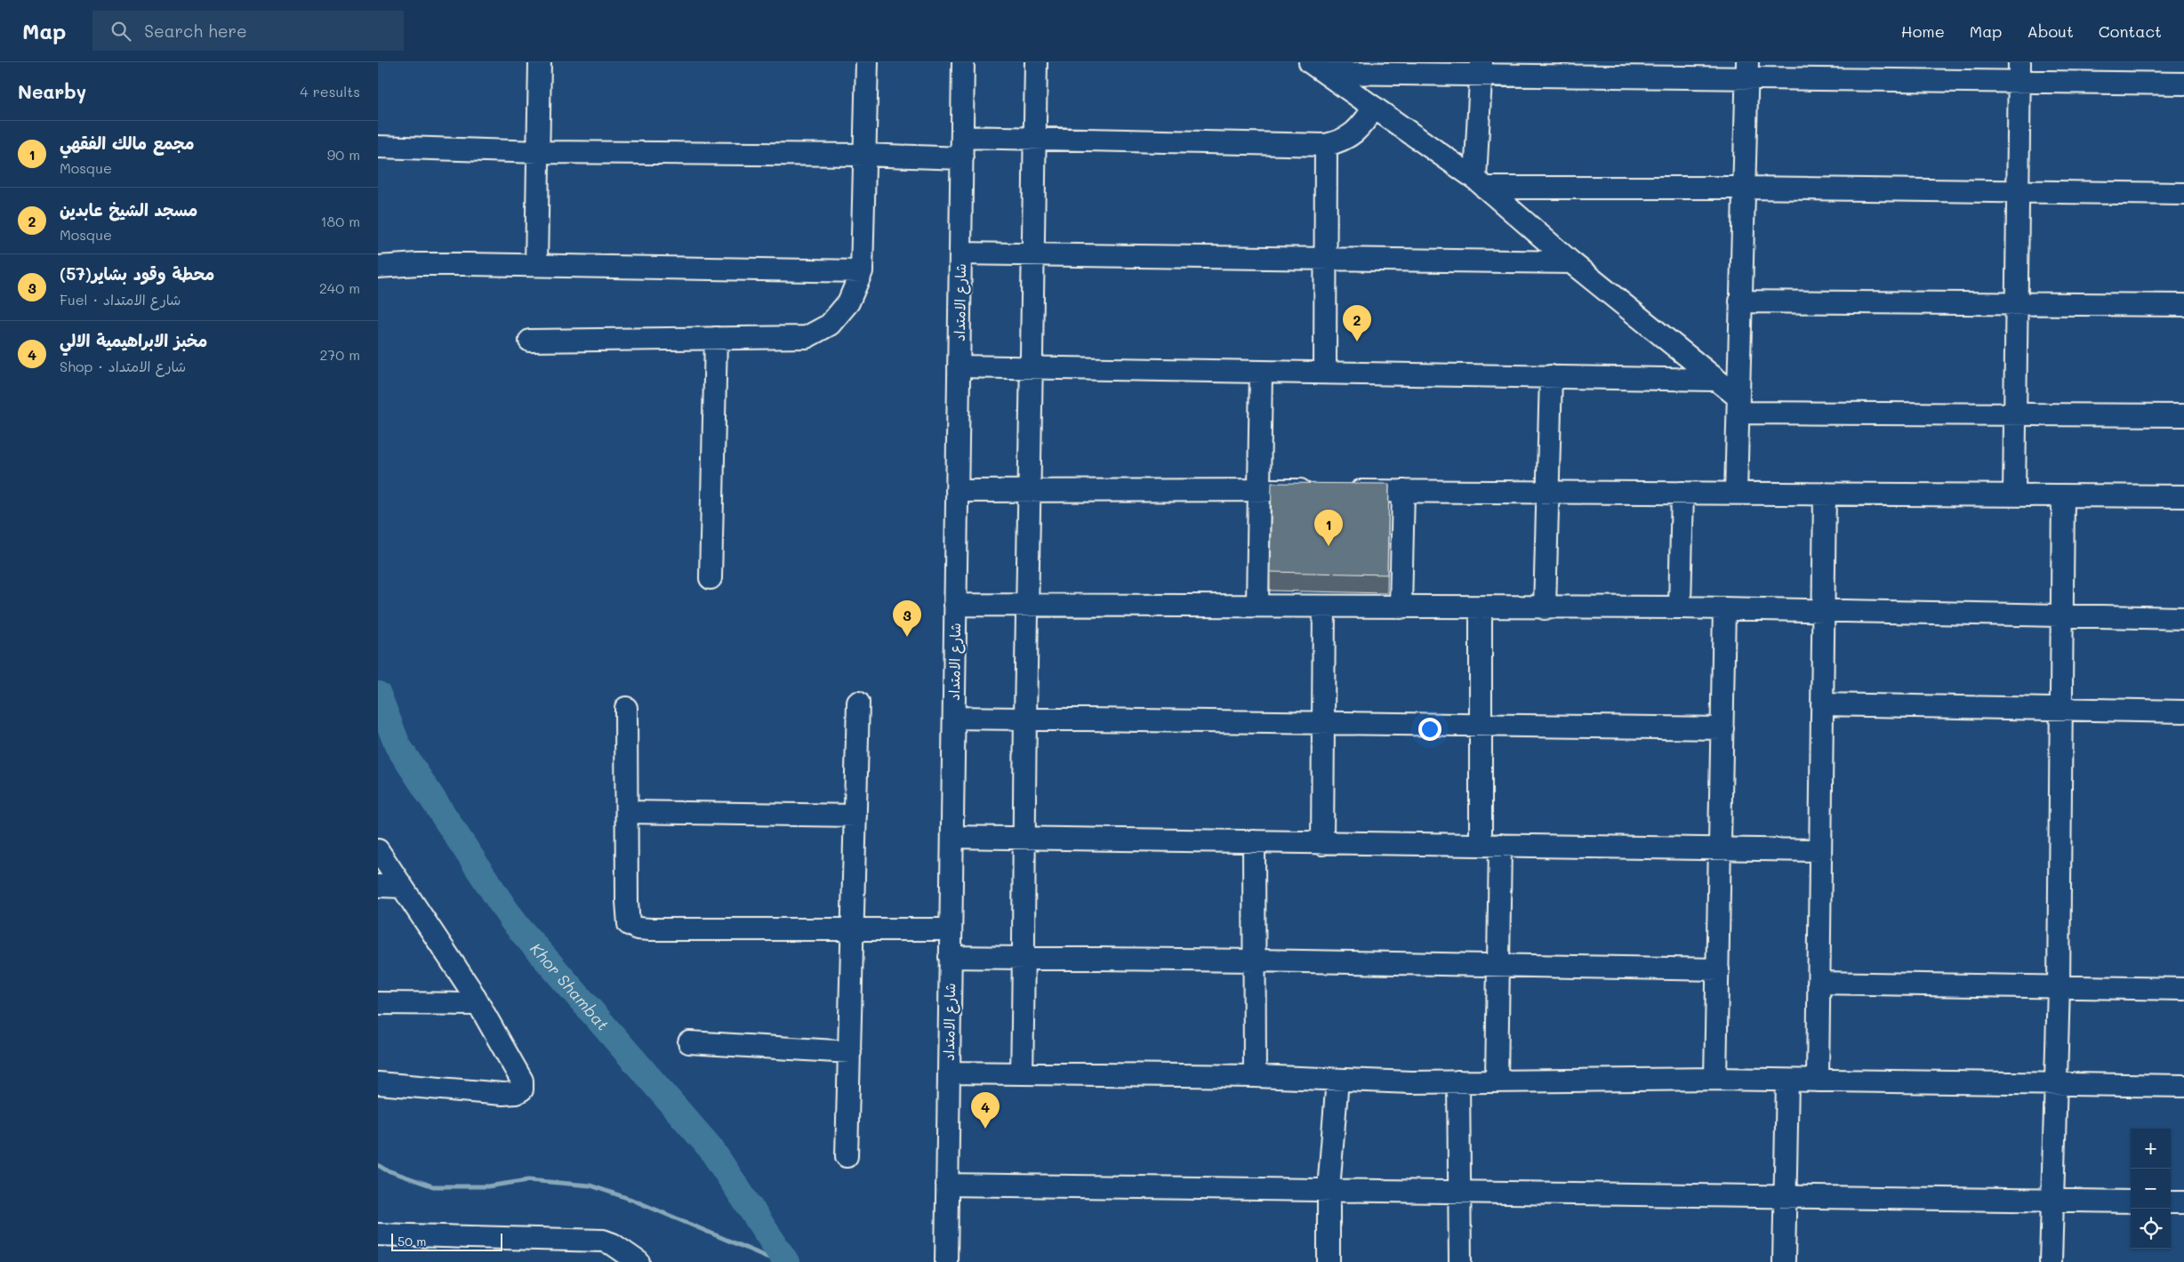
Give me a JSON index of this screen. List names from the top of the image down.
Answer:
{
  "streets": {
    "street": ["شارع الامتداد"]
  },
  "water": ["Khor Shambat"],
  "scale_bar": "50 m",
  "page": {
    "header": "Map",
    "search": "Search here",
    "nav": [
      "Home",
      "Map",
      "About",
      "Contact"
    ],
    "heading": ["Nearby", "4 results"],
    "list": [
      {
        "mark": "1",
        "name": "مجمع مالك الفقهي",
        "note": "Mosque",
        "value": "90 m"
      },
      {
        "mark": "2",
        "name": "مسجد الشيخ عابدين",
        "note": "Mosque",
        "value": "180 m"
      },
      {
        "mark": "3",
        "name": "محطة وقود بشاير(57)",
        "note": "Fuel · شارع الامتداد",
        "value": "240 m"
      },
      {
        "mark": "4",
        "name": "مخبز الابراهيمية الالي",
        "note": "Shop · شارع الامتداد",
        "value": "270 m"
      }
    ],
    "pins": [
      "2",
      "1",
      "3",
      "4"
    ],
    "map_buttons": ["+", "−"],
    "scale": "50 m"
  }
}
